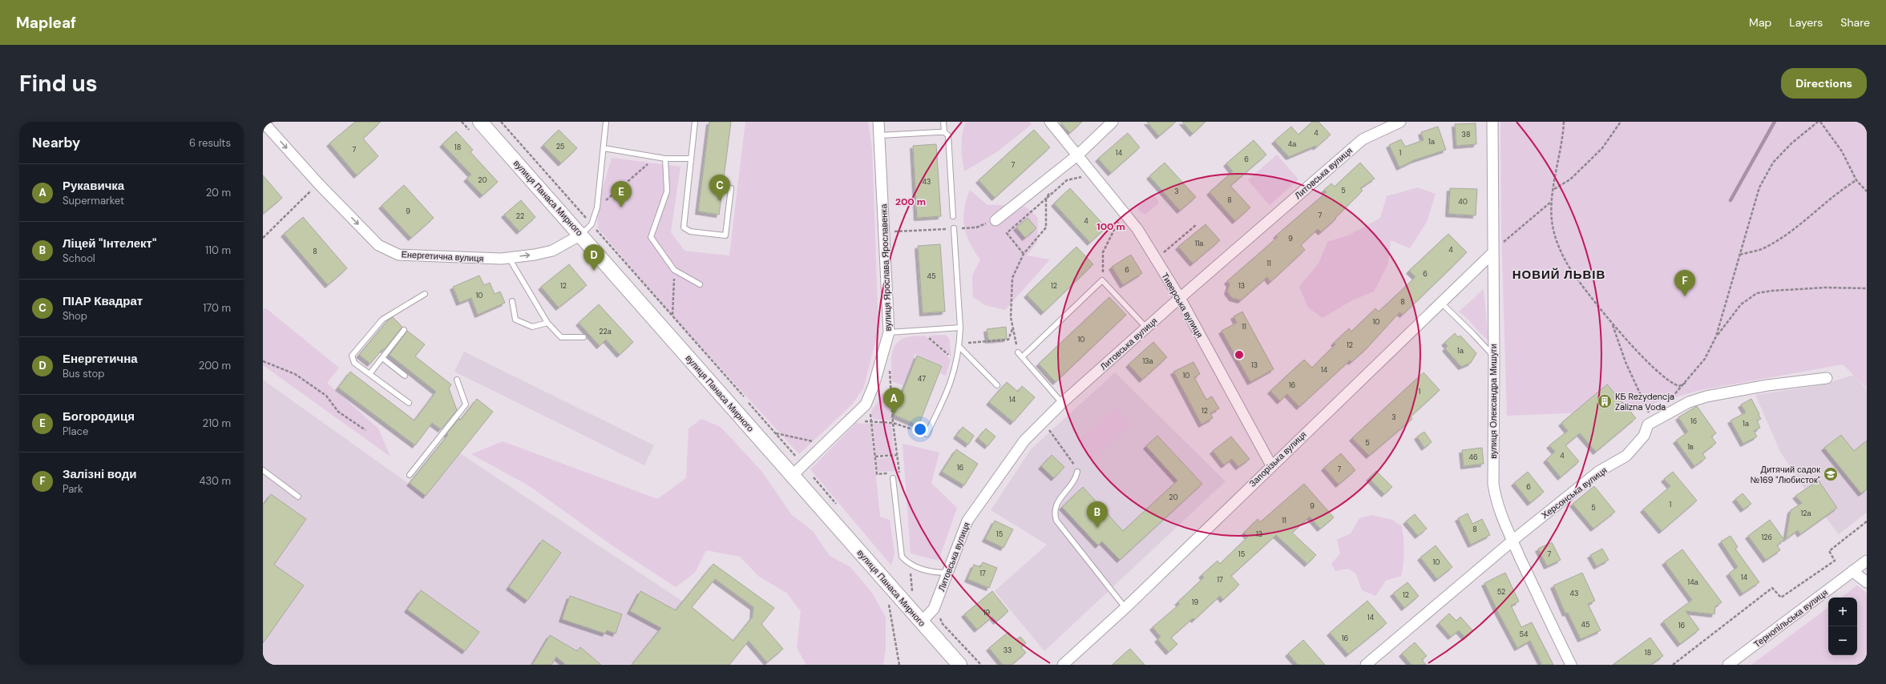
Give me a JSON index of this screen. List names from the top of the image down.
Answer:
{
  "streets": {
    "street": [
      "Литовська вулиця",
      "вулиця Панаса Мирного",
      "Енергетична вулиця",
      "вулиця Ярослава Ярославенка",
      "Тиверська вулиця",
      "вулиця Олександра Мишуги",
      "Запорізька вулиця",
      "Херсонська вулиця",
      "Тернопільська вулиця"
    ]
  },
  "crossings": [
    ["Литовська вулиця", "вулиця Панаса Мирного"],
    ["Литовська вулиця", "Тиверська вулиця"],
    ["вулиця Панаса Мирного", "Енергетична вулиця"],
    ["вулиця Панаса Мирного", "вулиця Ярослава Ярославенка"],
    ["Тиверська вулиця", "Запорізька вулиця"],
    ["вулиця Олександра Мишуги", "Запорізька вулиця"],
    ["вулиця Олександра Мишуги", "Херсонська вулиця"]
  ],
  "one_way": ["Енергетична вулиця"],
  "districts": ["НОВИЙ ЛЬВІВ"],
  "places": {
    "building": ["КБ Rezydencja Zalizna Voda"],
    "school or university": ["Дитячий садок №169 \"Любисток\""]
  },
  "house_numbers": [
    "4",
    "38",
    "1а",
    "4а",
    "25",
    "18",
    "7",
    "14",
    "1",
    "6",
    "7",
    "20",
    "43",
    "5",
    "3",
    "8",
    "40",
    "9",
    "7",
    "22",
    "4",
    "9",
    "11а",
    "4",
    "8",
    "11",
    "6",
    "6",
    "45",
    "12",
    "12",
    "13",
    "10",
    "8",
    "10",
    "11",
    "22а",
    "10",
    "12",
    "1а",
    "13а",
    "13",
    "14",
    "10",
    "47",
    "16",
    "1",
    "14",
    "12",
    "3",
    "1б",
    "1а",
    "5",
    "1в",
    "4",
    "46",
    "16",
    "7",
    "6",
    "20",
    "1",
    "9",
    "5",
    "12а",
    "11",
    "8",
    "15",
    "13",
    "12б",
    "15",
    "7",
    "10",
    "17",
    "14",
    "17",
    "14а",
    "52",
    "43",
    "12",
    "19",
    "19",
    "14",
    "45",
    "16",
    "54",
    "16",
    "33",
    "18"
  ],
  "page": {
    "header": "Mapleaf",
    "nav": ["Map", "Layers", "Share"],
    "buttons": "Directions",
    "title": "Find us",
    "heading": ["Nearby", "6 results"],
    "list": [
      {
        "mark": "A",
        "name": "Рукавичка",
        "note": "Supermarket",
        "value": "20 m"
      },
      {
        "mark": "B",
        "name": "Ліцей \"Інтелект\"",
        "note": "School",
        "value": "110 m"
      },
      {
        "mark": "C",
        "name": "ПІАР Квадрат",
        "note": "Shop",
        "value": "170 m"
      },
      {
        "mark": "D",
        "name": "Енергетична",
        "note": "Bus stop",
        "value": "200 m"
      },
      {
        "mark": "E",
        "name": "Богородиця",
        "note": "Place",
        "value": "210 m"
      },
      {
        "mark": "F",
        "name": "Залізні води",
        "note": "Park",
        "value": "430 m"
      }
    ],
    "pins": [
      "C",
      "E",
      "D",
      "F",
      "A",
      "B"
    ],
    "map_buttons": ["+", "−"]
  },
  "rings": ["200 m", "100 m"]
}
